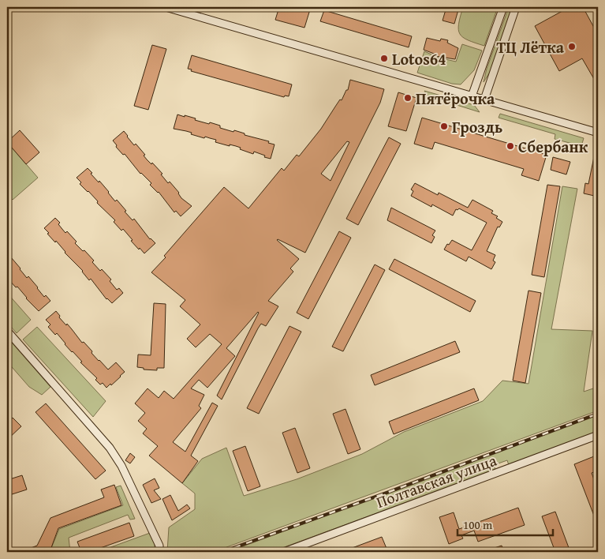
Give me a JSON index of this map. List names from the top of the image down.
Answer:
{
  "streets": {
    "main road": ["Полтавская улица"]
  },
  "places": [
    "ТЦ Лётка",
    "Lotos64",
    "Пятёрочка",
    "Гроздь",
    "Сбербанк"
  ],
  "scale_bar": "100 m"
}
